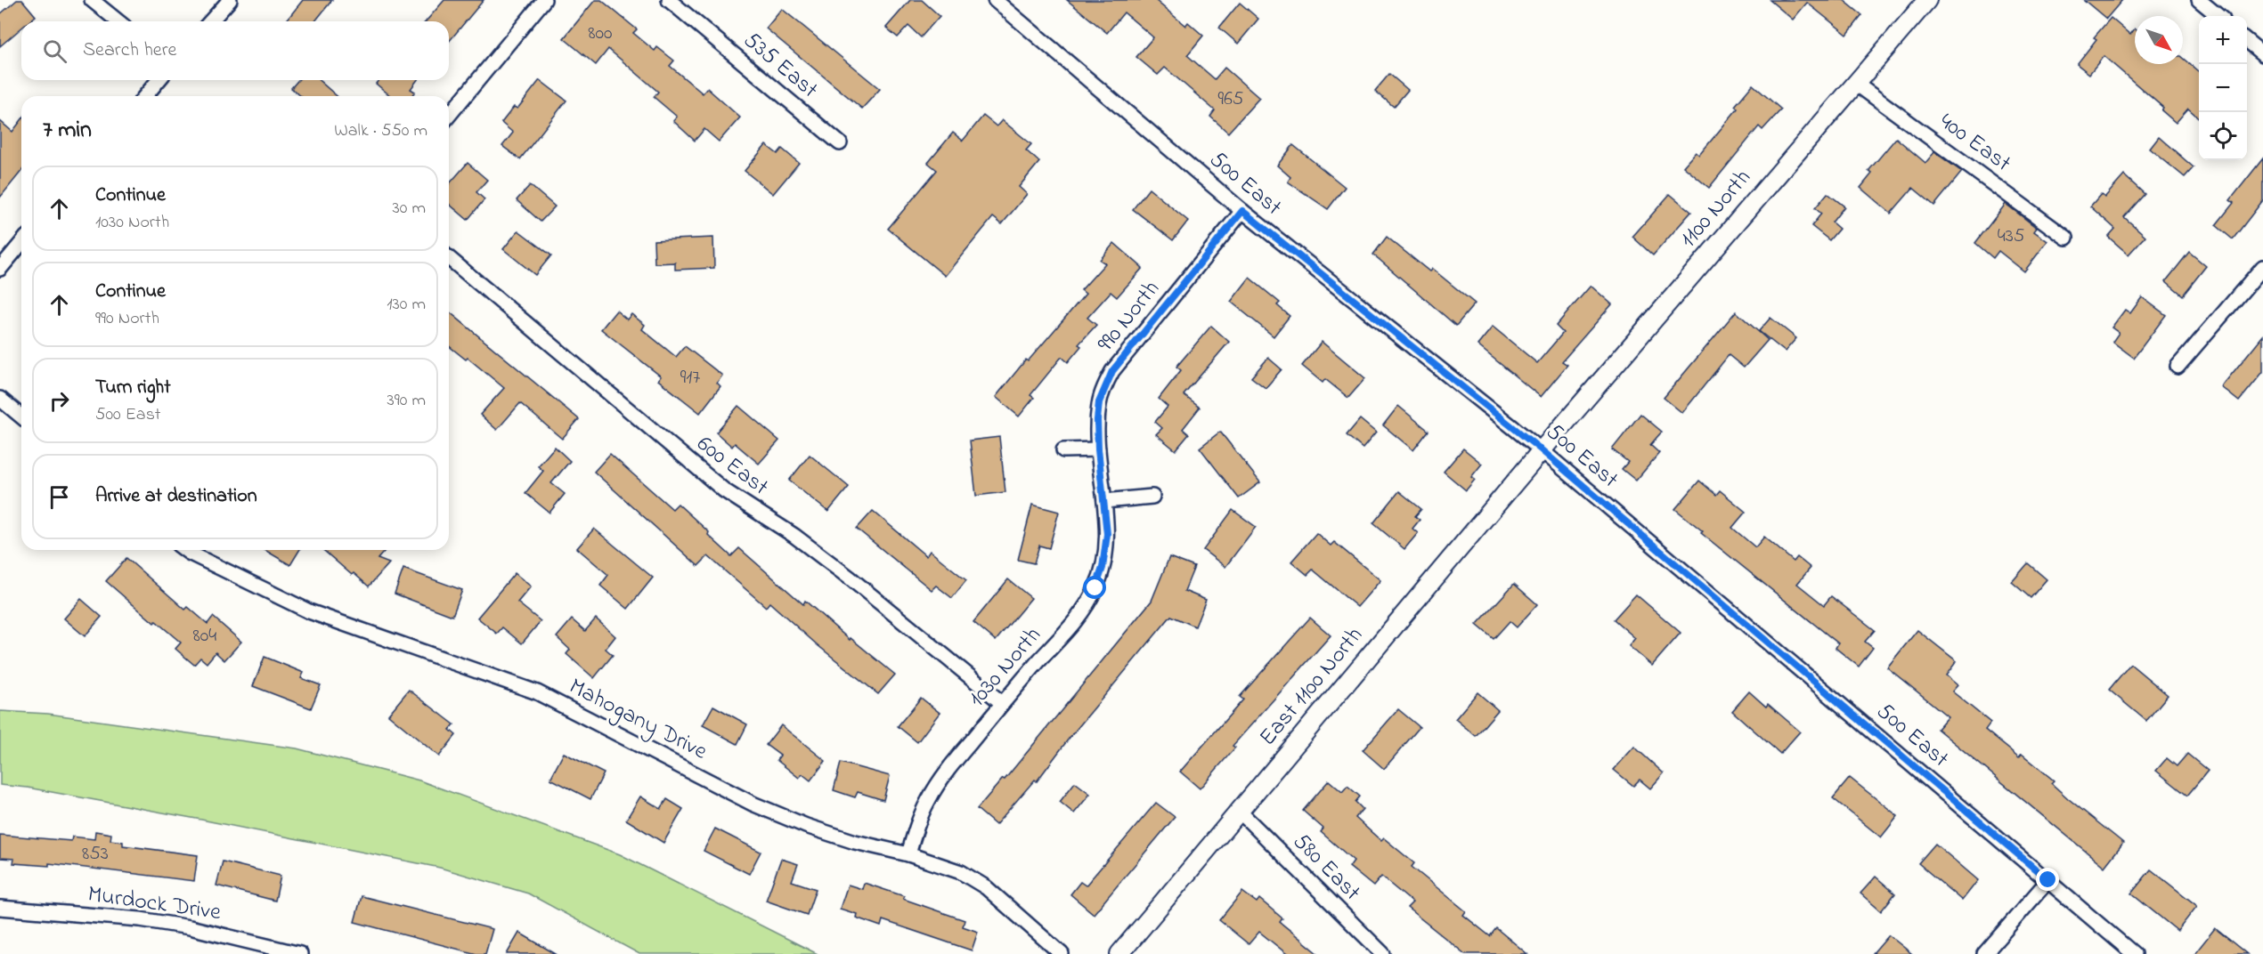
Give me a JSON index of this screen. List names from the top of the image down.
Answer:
{
  "streets": {
    "street": [
      "535 East",
      "400 East",
      "500 East",
      "1100 North",
      "990 North",
      "600 East",
      "1030 North",
      "East 1100 North",
      "Mahogany Drive",
      "580 East",
      "Murdock Drive"
    ]
  },
  "crossings": [
    ["400 East", "1100 North"],
    ["500 East", "1100 North"],
    ["500 East", "990 North"],
    ["500 East", "East 1100 North"],
    ["1100 North", "East 1100 North"],
    ["990 North", "1030 North"],
    ["600 East", "1030 North"],
    ["1030 North", "Mahogany Drive"],
    ["East 1100 North", "580 East"]
  ],
  "house_numbers": [
    "800",
    "965",
    "435",
    "917",
    "804",
    "853"
  ],
  "north": "bottom right",
  "page": {
    "map_buttons": ["+", "−"],
    "search": "Search here",
    "heading": ["7 min", "Walk · 550 m"],
    "list": [
      ["Continue", "1030 North", "30 m"],
      ["Continue", "990 North", "130 m"],
      ["Turn right", "500 East", "390 m"],
      "Arrive at destination"
    ]
  }
}
